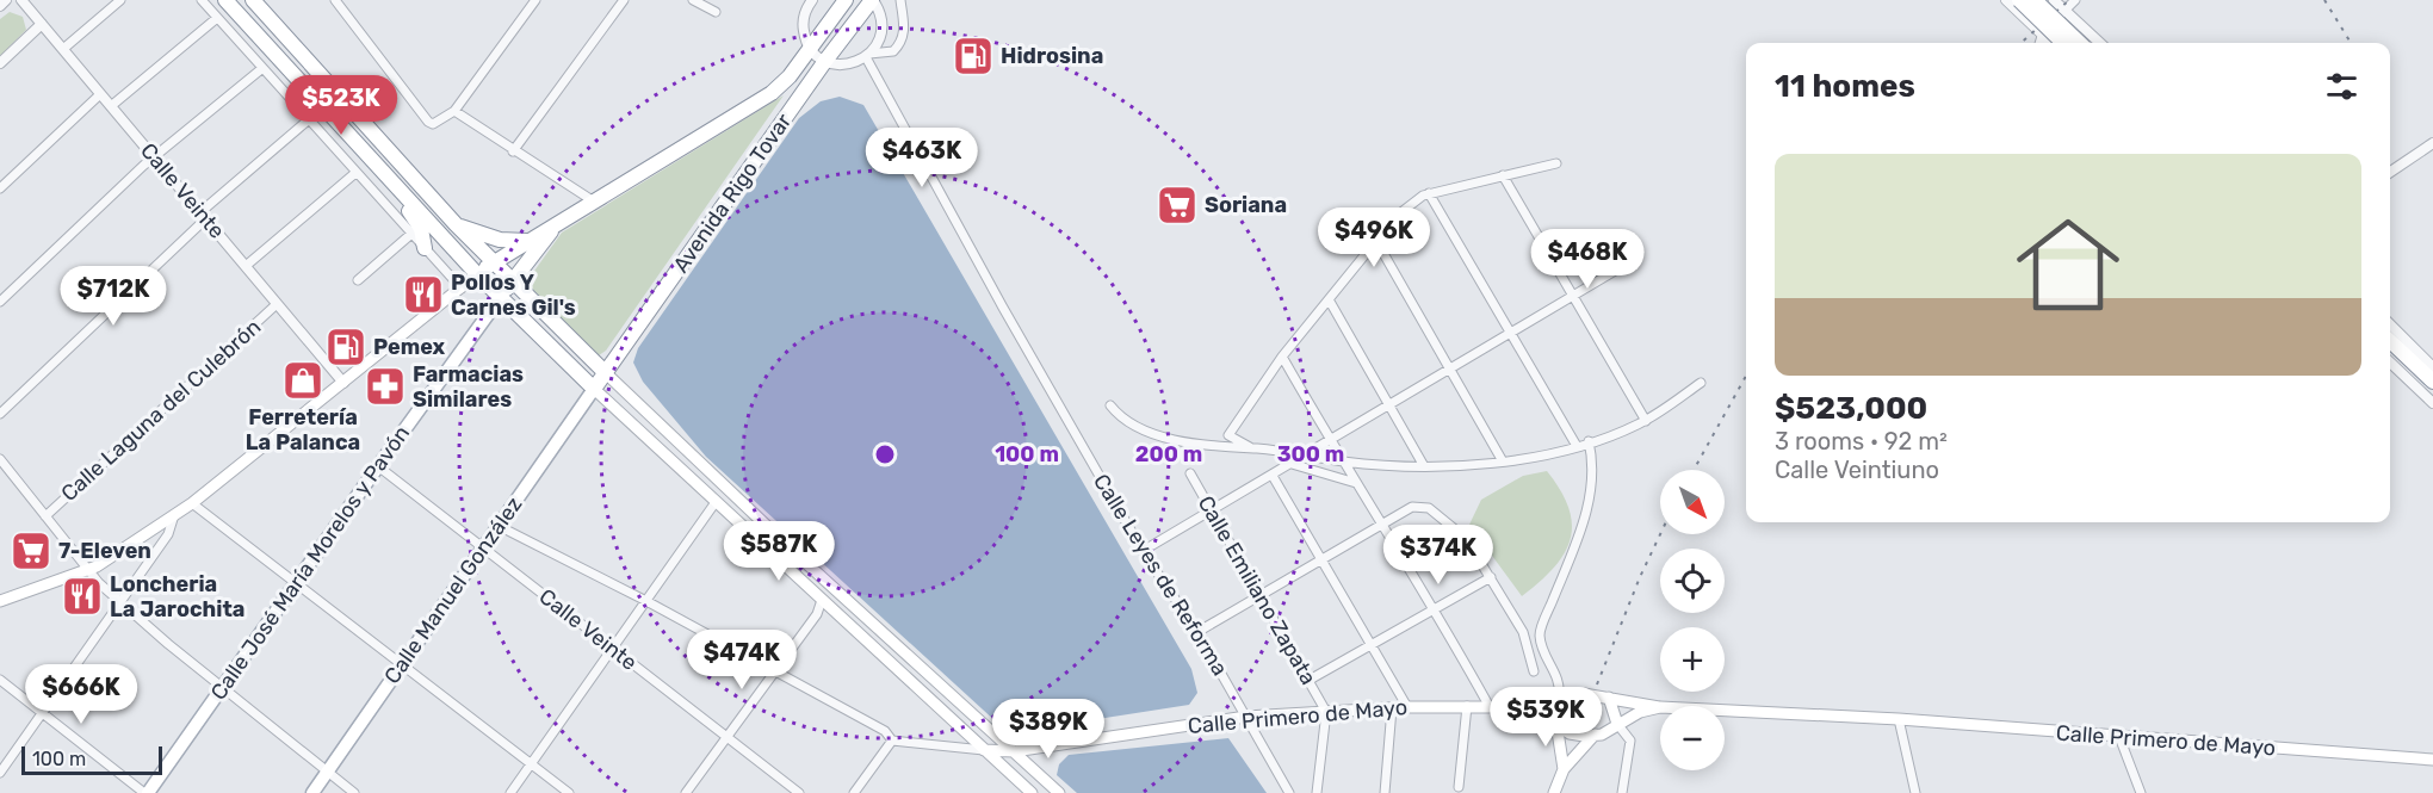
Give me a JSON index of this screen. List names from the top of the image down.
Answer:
{
  "streets": {
    "highway": ["Avenida Rigo Tovar"],
    "main road": ["Calle José María Morelos y Pavón", "Calle Manuel González", "Calle Primero de Mayo"],
    "street": [
      "Calle Veinte",
      "Calle Laguna del Culebrón",
      "Calle Leyes de Reforma",
      "Calle Emiliano Zapata"
    ]
  },
  "crossings": [
    ["Calle Veinte", "Calle Laguna del Culebrón"],
    ["Calle Veinte", "Calle José María Morelos y Pavón"],
    ["Calle Veinte", "Calle Manuel González"],
    ["Avenida Rigo Tovar", "Calle Manuel González"],
    ["Calle Leyes de Reforma", "Calle Primero de Mayo"],
    ["Calle Emiliano Zapata", "Calle Primero de Mayo"]
  ],
  "places": {
    "fuel station": ["Hidrosina", "Pemex"],
    "supermarket": ["Soriana", "7-Eleven"],
    "restaurant": ["Pollos Y Carnes Gil's", "Loncheria La Jarochita"],
    "shop": ["Ferretería La Palanca"],
    "pharmacy": ["Farmacias Similares"]
  },
  "scale_bar": "100 m",
  "north": "bottom right",
  "page": {
    "heading": "11 homes",
    "price": [
      "$523K",
      "$463K",
      "$496K",
      "$468K",
      "$712K",
      "$587K",
      "$374K",
      "$474K",
      "$666K",
      "$539K",
      "$389K"
    ],
    "list": [
      {
        "name": "$523,000",
        "note": "3 rooms · 92 m² · Calle Veintiuno"
      }
    ],
    "map_buttons": ["+", "−"],
    "scale": "100 m"
  },
  "rings": ["100 m", "200 m", "300 m"]
}
